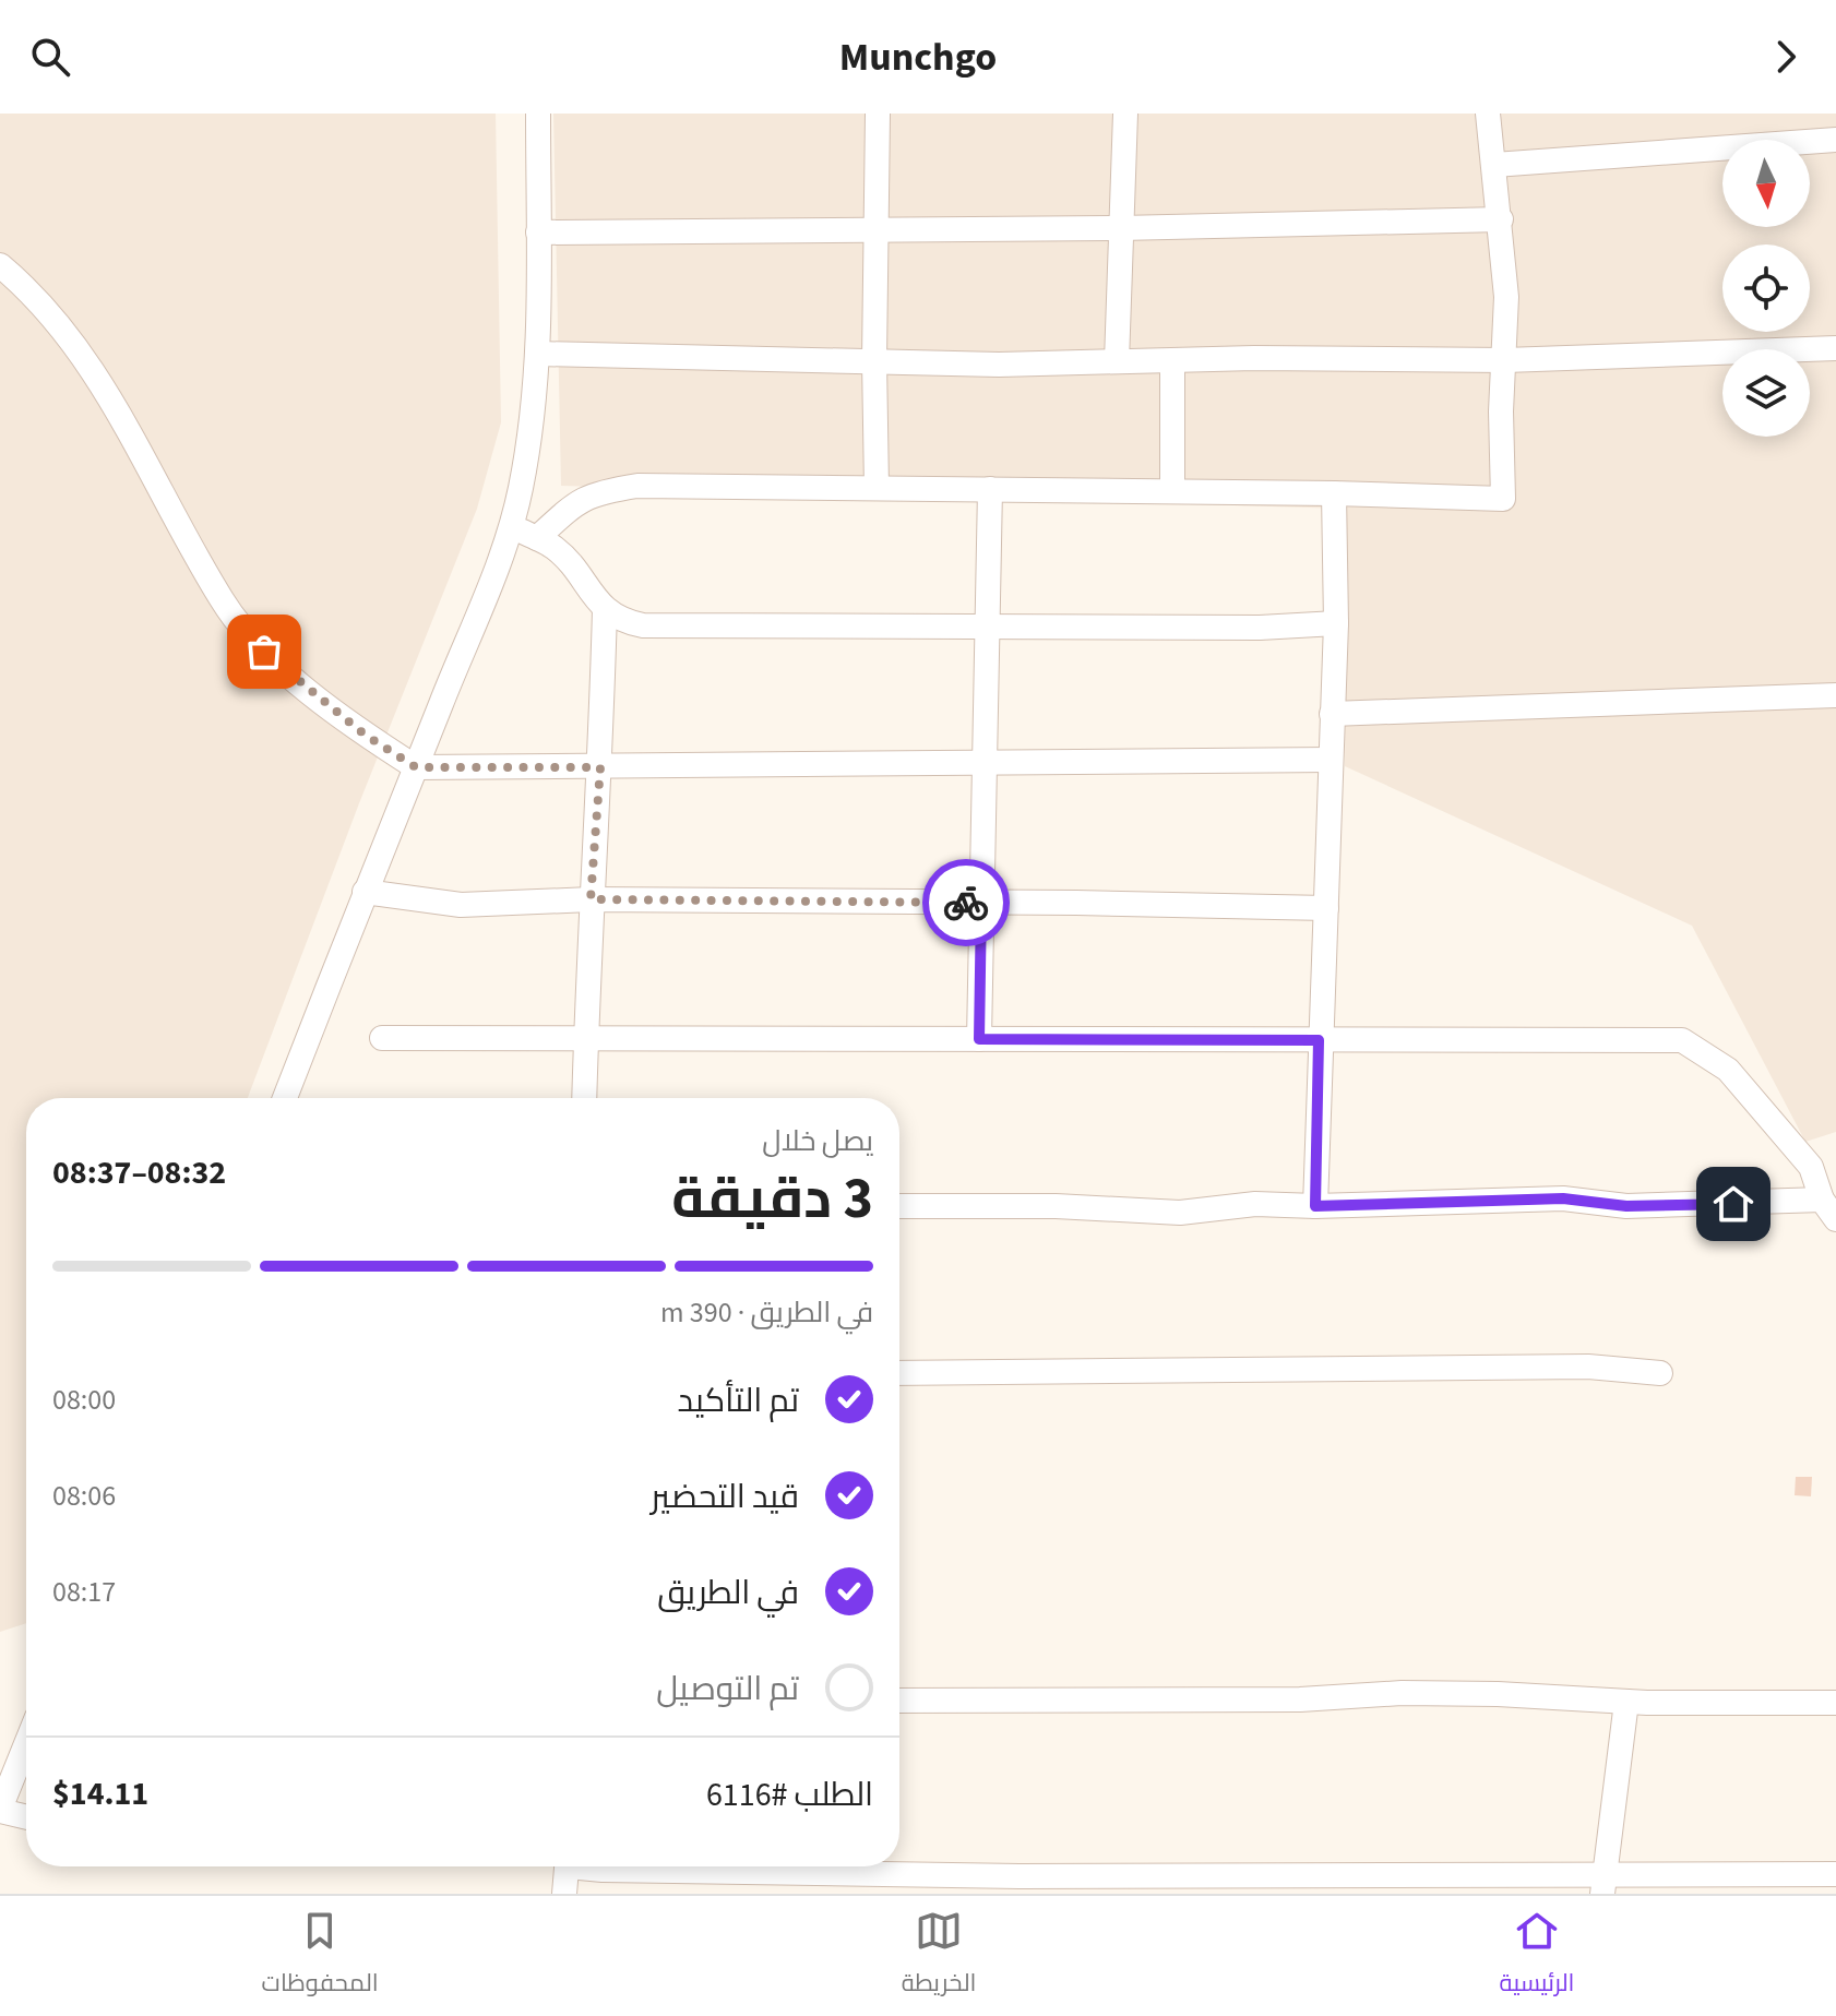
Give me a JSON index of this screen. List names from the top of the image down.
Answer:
{
  "north": "bottom",
  "page": {
    "header": "Munchgo",
    "heading": ["3 دقيقة", "يصل خلال", "08:32–08:37"],
    "panel": ["الطلب #6116", "$14.11"],
    "bar": "في الطريق · 390 m",
    "list": [
      ["تم التأكيد", "08:00"],
      ["قيد التحضير", "08:06"],
      ["في الطريق", "08:17"],
      "تم التوصيل"
    ],
    "tabs": ["الرئيسية", "الخريطة", "المحفوظات"]
  }
}
